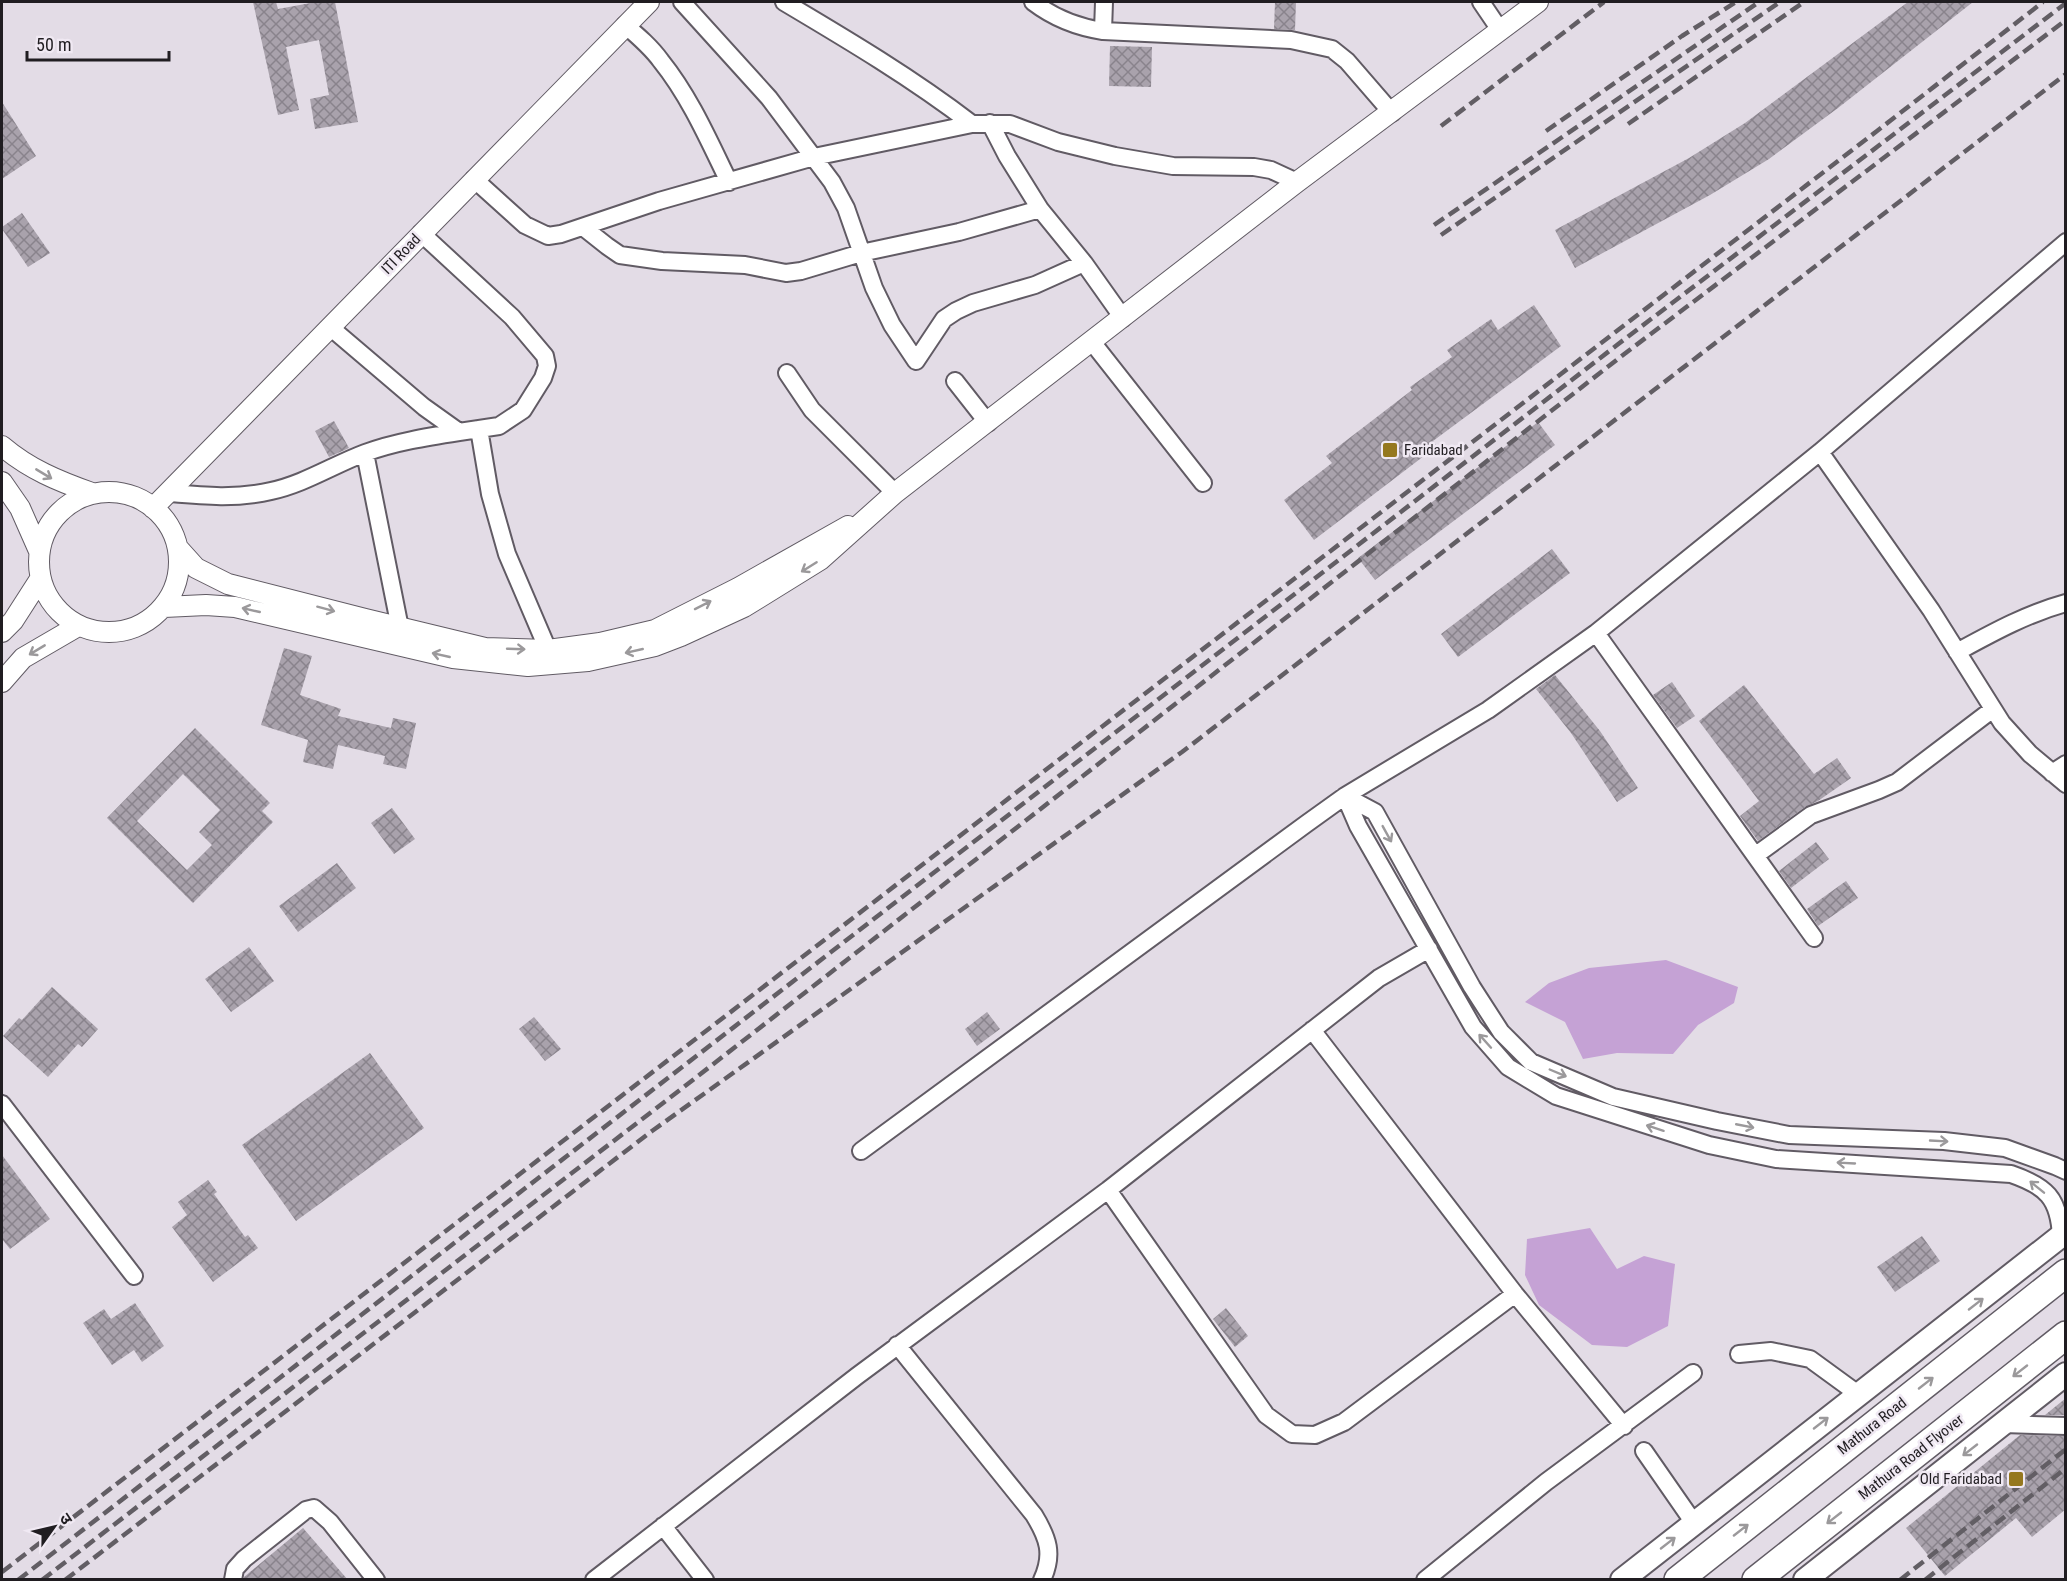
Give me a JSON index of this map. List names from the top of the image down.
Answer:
{
  "streets": {
    "highway": ["Mathura Road", "Mathura Road Flyover"],
    "street": ["ITI Road"]
  },
  "one_way": ["Mathura Road", "Mathura Road Flyover"],
  "places": {
    "transit": ["Faridabad", "Old Faridabad"]
  },
  "scale_bar": "50 m",
  "north": "top right"
}
